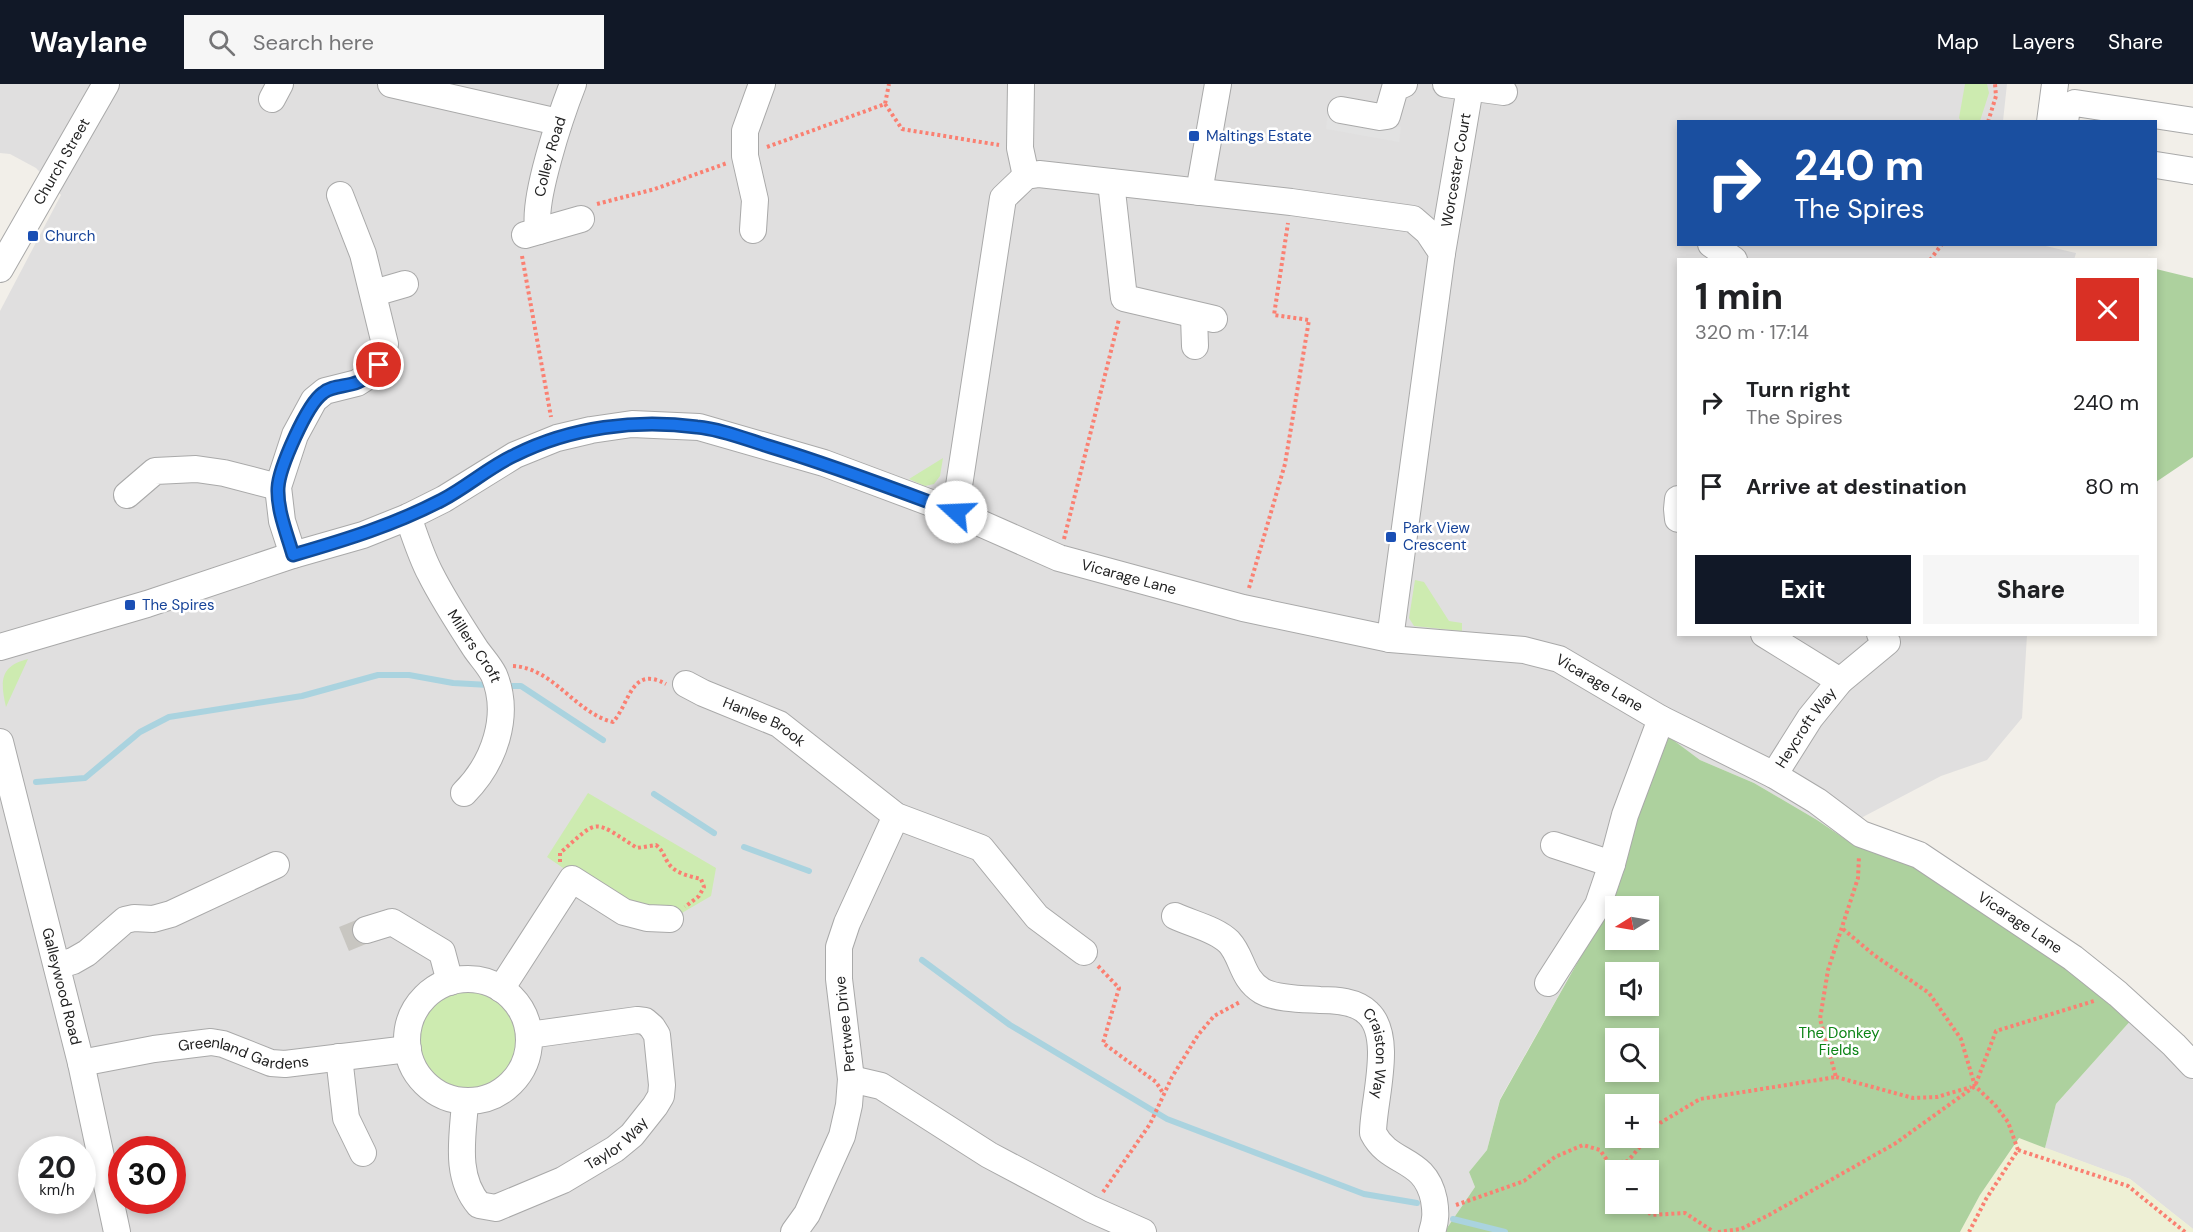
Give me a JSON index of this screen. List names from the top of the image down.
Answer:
{
  "streets": {
    "street": [
      "Colley Road",
      "Church Street",
      "Worcester Court",
      "Vicarage Lane",
      "Millers Croft",
      "Hanlee Brook",
      "Heycroft Way",
      "Galleywood Road",
      "Pertwee Drive",
      "Greenland Gardens",
      "Craiston Way",
      "Taylor Way"
    ]
  },
  "crossings": [
    ["Vicarage Lane", "Millers Croft"],
    ["Vicarage Lane", "Heycroft Way"],
    ["Hanlee Brook", "Pertwee Drive"],
    ["Galleywood Road", "Greenland Gardens"],
    ["Greenland Gardens", "Taylor Way"]
  ],
  "parks": ["The Donkey Fields"],
  "places": {
    "transit": [
      "Maltings Estate",
      "Church",
      "Park View Crescent",
      "The Spires"
    ]
  },
  "north": "left",
  "page": {
    "header": "Waylane",
    "search": "Search here",
    "nav": ["Map", "Layers", "Share"],
    "turn": ["240 m", "The Spires"],
    "heading": ["1 min", "320 m · 17:14"],
    "list": [
      {
        "name": "Turn right",
        "note": "The Spires",
        "value": "240 m"
      },
      {
        "name": "Arrive at destination",
        "value": "80 m"
      }
    ],
    "buttons": ["Exit", "Share"],
    "map_buttons": ["+", "−"],
    "speed": "20 km/h",
    "limit": "30"
  }
}
